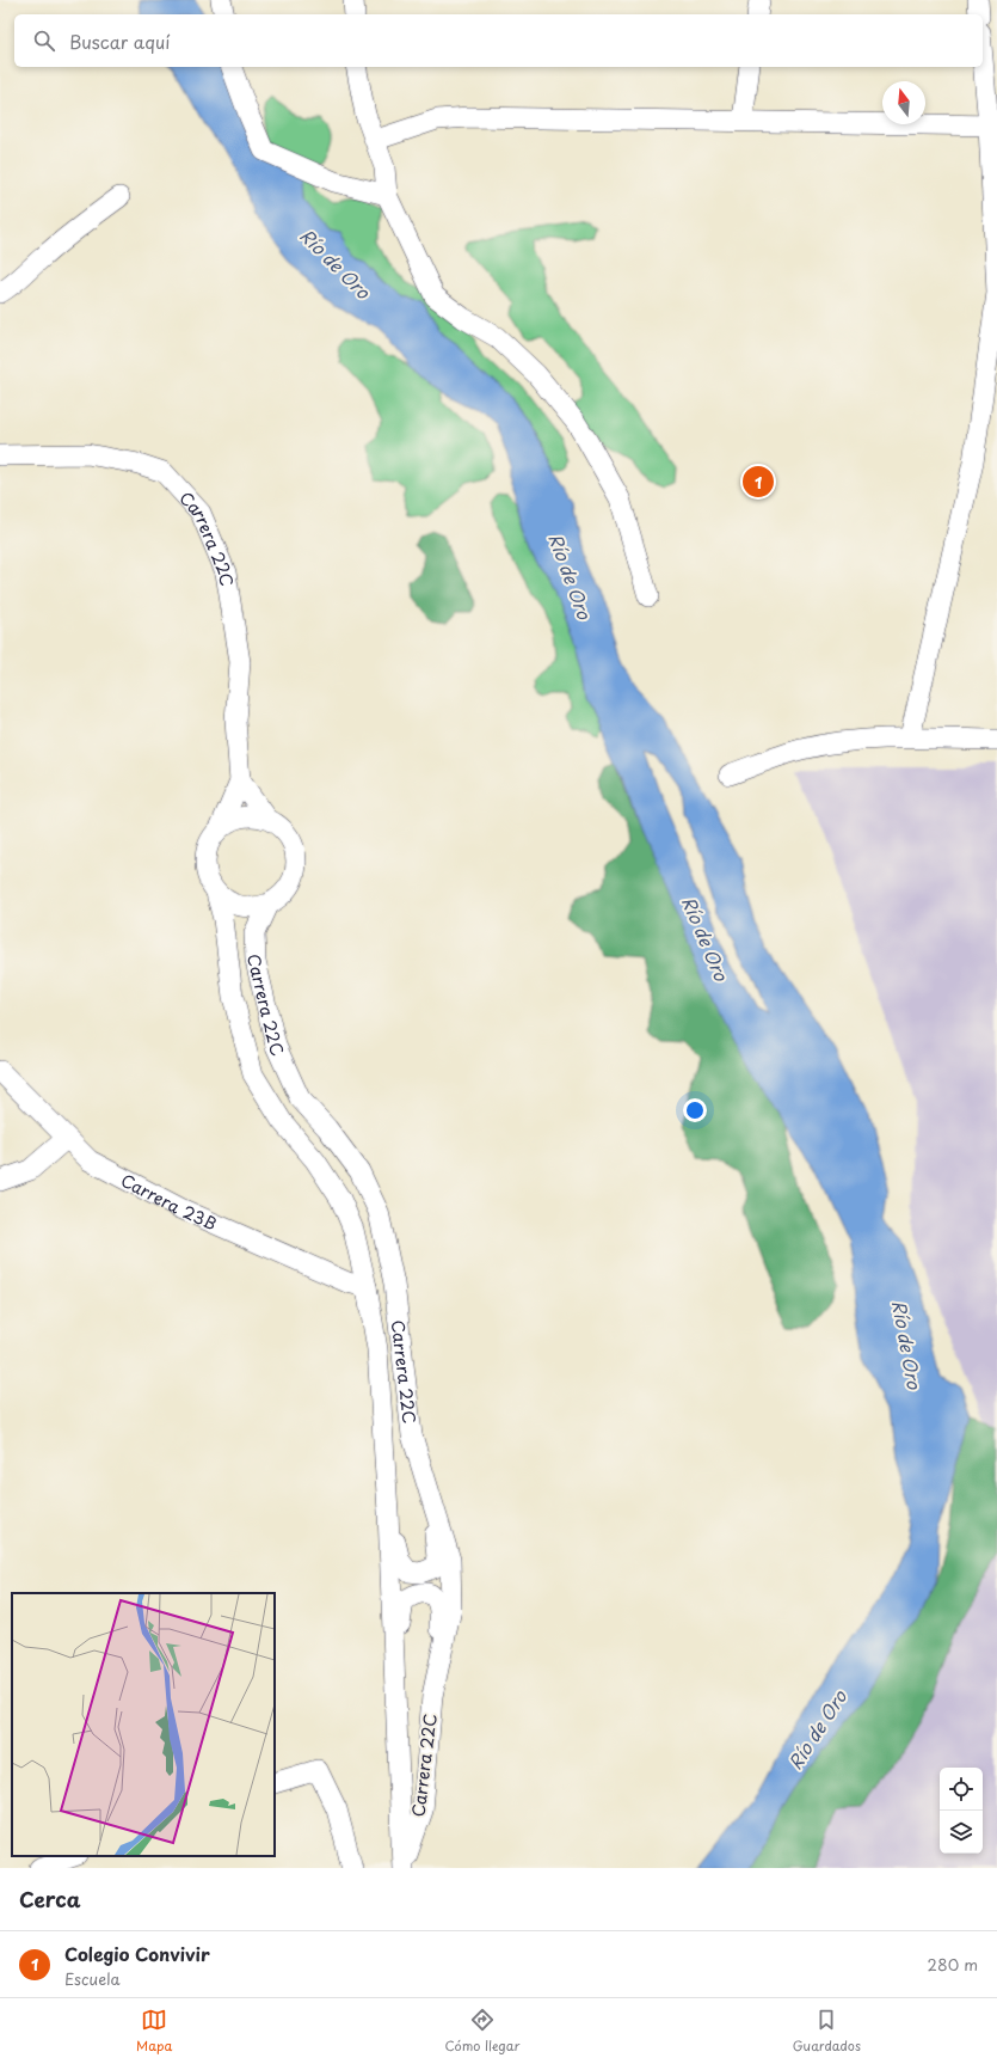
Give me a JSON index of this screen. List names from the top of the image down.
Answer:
{
  "streets": {
    "street": ["Carrera 22C", "Carrera 23B"]
  },
  "crossings": [
    ["Carrera 22C", "Carrera 23B"]
  ],
  "water": ["Río de Oro"],
  "north": "top",
  "page": {
    "search": "Buscar aquí",
    "pins": "1",
    "heading": "Cerca",
    "list": [
      {
        "mark": "1",
        "name": "Colegio Convivir",
        "note": "Escuela",
        "value": "280 m"
      }
    ],
    "nav": ["Mapa", "Cómo llegar", "Guardados"]
  }
}
